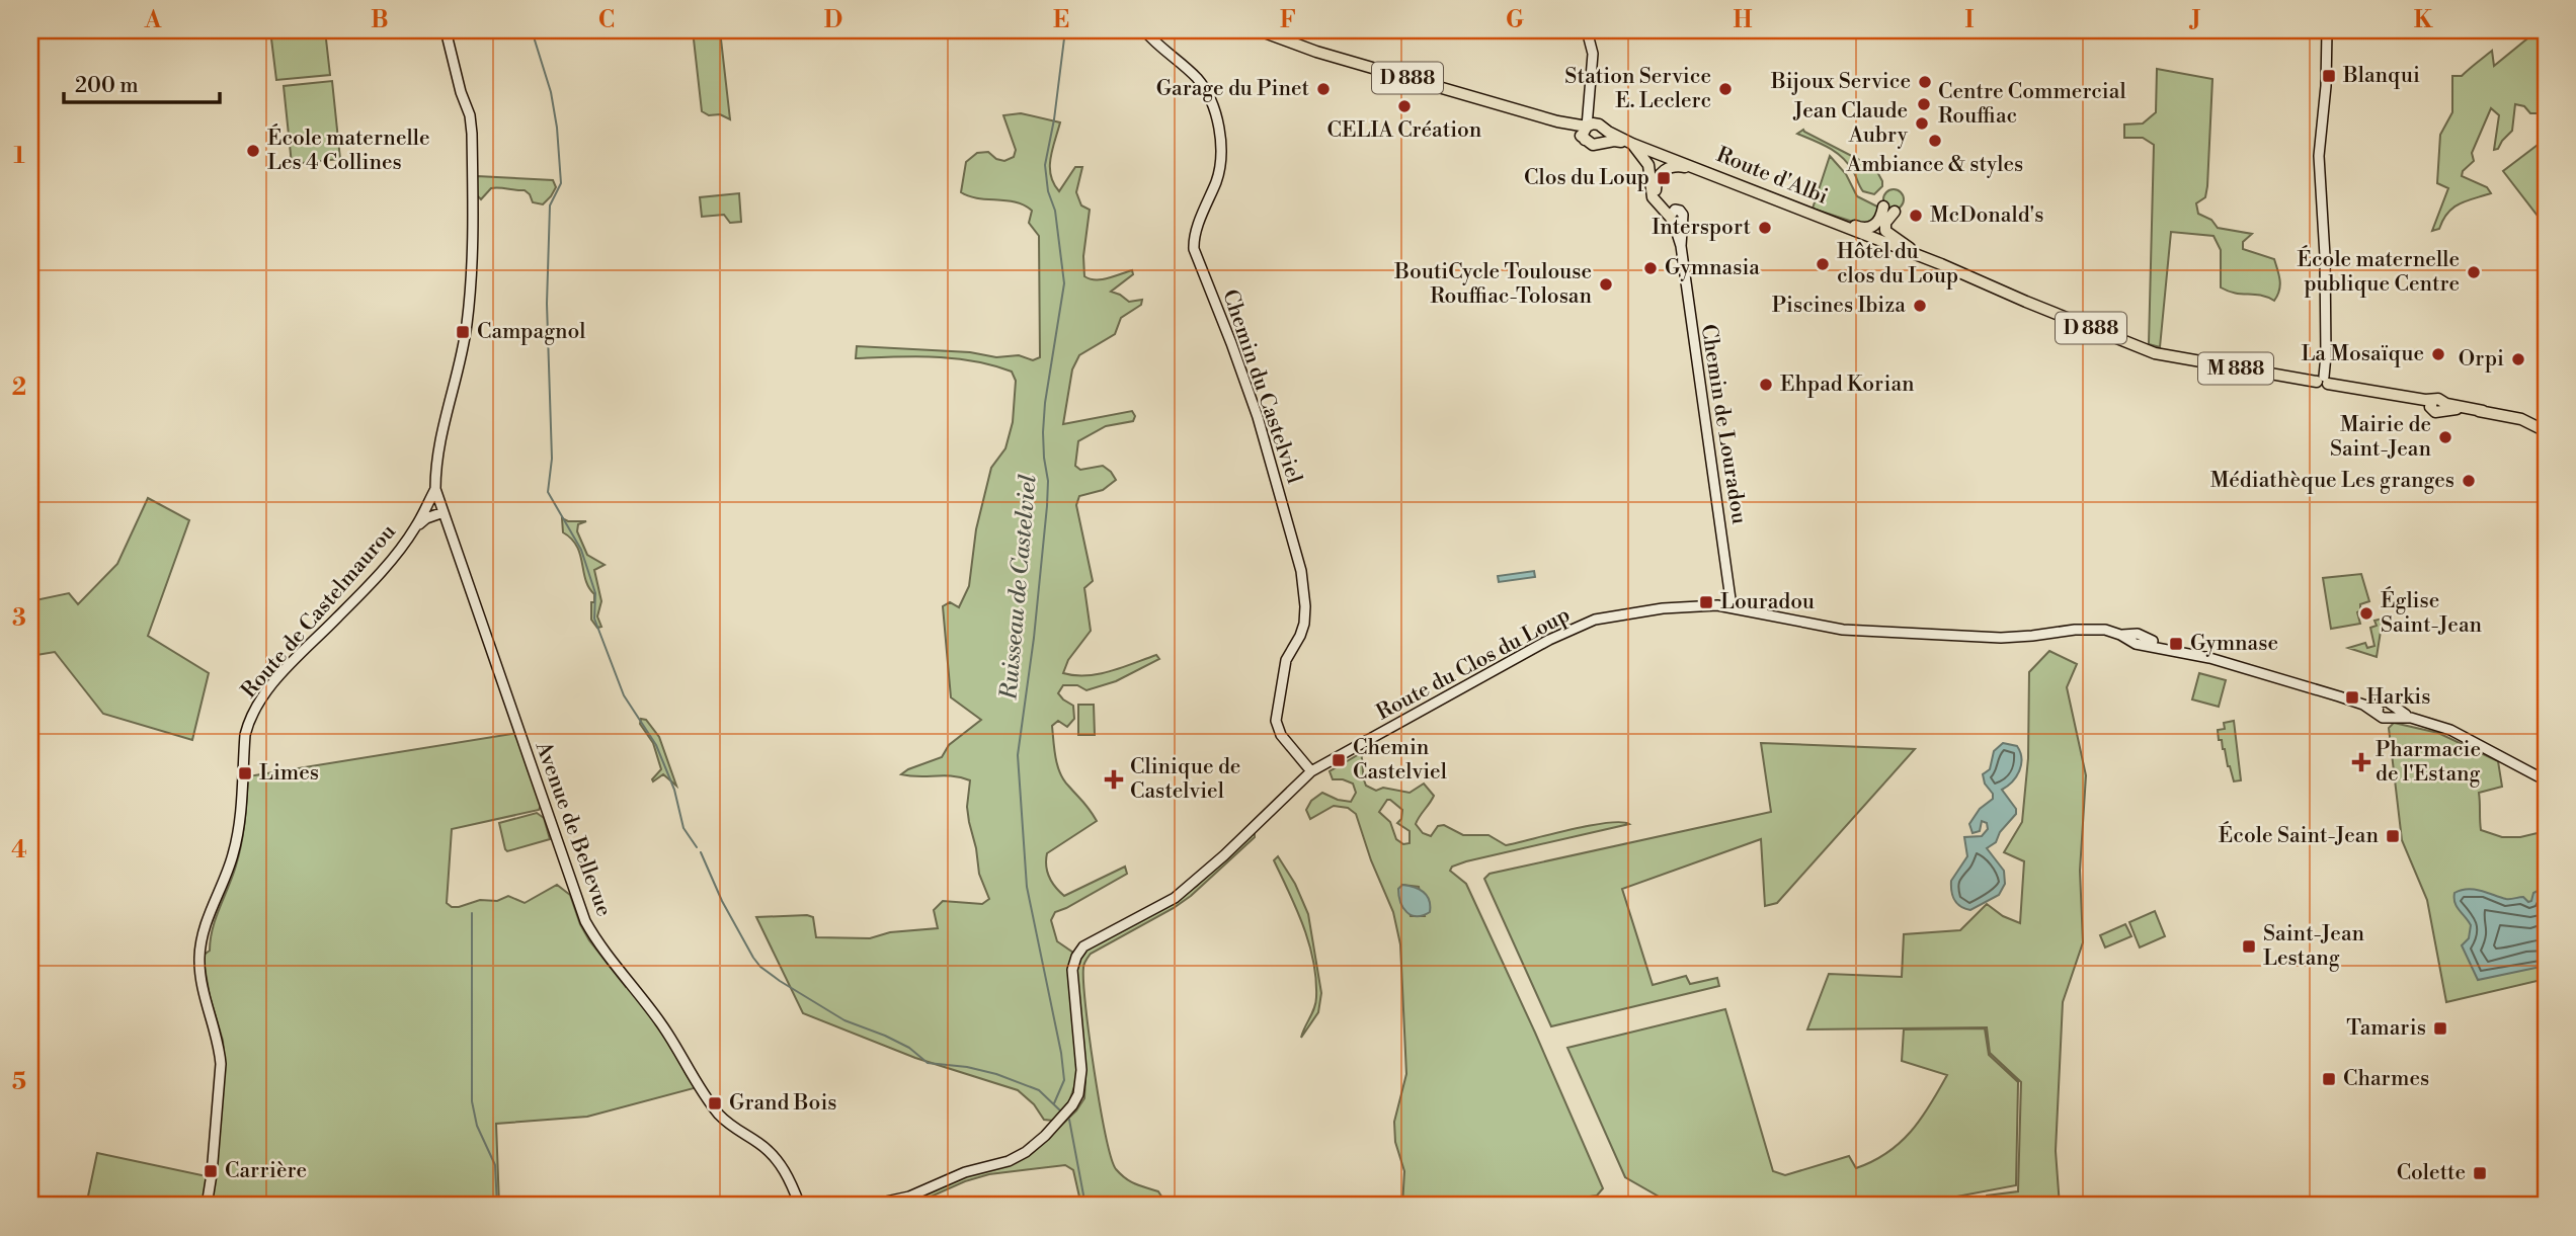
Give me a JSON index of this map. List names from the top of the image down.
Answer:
{
  "streets": {
    "main road": ["D 888", "Route d'Albi", "M 888"],
    "street": [
      "Chemin du Castelviel",
      "Chemin de Louradou",
      "Route de Castelmaurou",
      "Route du Clos du Loup",
      "Avenue de Bellevue"
    ]
  },
  "crossings": [
    ["D 888", "Route d'Albi"],
    ["Chemin du Castelviel", "Route du Clos du Loup"],
    ["Chemin de Louradou", "Route du Clos du Loup"],
    ["Route de Castelmaurou", "Avenue de Bellevue"]
  ],
  "water": ["Ruisseau de Castelviel"],
  "places": {
    "transit": [
      "Blanqui",
      "Clos du Loup",
      "Campagnol",
      "Louradou",
      "Gymnase",
      "Harkis",
      "Chemin Castelviel",
      "Limes",
      "École Saint-Jean",
      "Saint-Jean Lestang",
      "Tamaris",
      "Charmes",
      "Grand Bois",
      "Carrière",
      "Colette"
    ],
    "other": [
      "Bijoux Service",
      "Garage du Pinet",
      "Station Service E. Leclerc",
      "Centre Commercial Rouffiac",
      "CELIA Création",
      "Jean Claude Aubry",
      "Ambiance & styles",
      "École maternelle Les 4 Collines",
      "McDonald's",
      "Intersport",
      "Hôtel du clos du Loup",
      "Gymnasia",
      "École maternelle publique Centre",
      "BoutiCycle Toulouse Rouffiac-Tolosan",
      "Piscines Ibiza",
      "La Mosaïque",
      "Orpi",
      "Ehpad Korian",
      "Mairie de Saint-Jean",
      "Médiathèque Les granges",
      "Église Saint-Jean"
    ],
    "health": ["Pharmacie de l'Estang", "Clinique de Castelviel"]
  },
  "scale_bar": "200 m",
  "grid": {
    "columns": [
      "A",
      "B",
      "C",
      "D",
      "E",
      "F",
      "G",
      "H",
      "I",
      "J",
      "K"
    ],
    "rows": [
      "1",
      "2",
      "3",
      "4",
      "5"
    ]
  }
}
